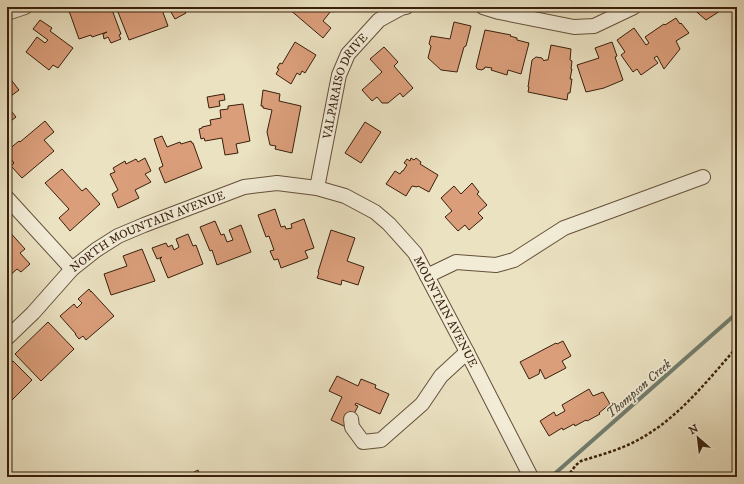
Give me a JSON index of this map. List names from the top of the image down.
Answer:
{
  "streets": {
    "street": ["VALPARAISO DRIVE", "NORTH MOUNTAIN AVENUE", "MOUNTAIN AVENUE"]
  },
  "crossings": [
    ["VALPARAISO DRIVE", "NORTH MOUNTAIN AVENUE"],
    ["VALPARAISO DRIVE", "MOUNTAIN AVENUE"],
    ["NORTH MOUNTAIN AVENUE", "MOUNTAIN AVENUE"]
  ],
  "water": ["Thompson Creek"],
  "north": "top left"
}
